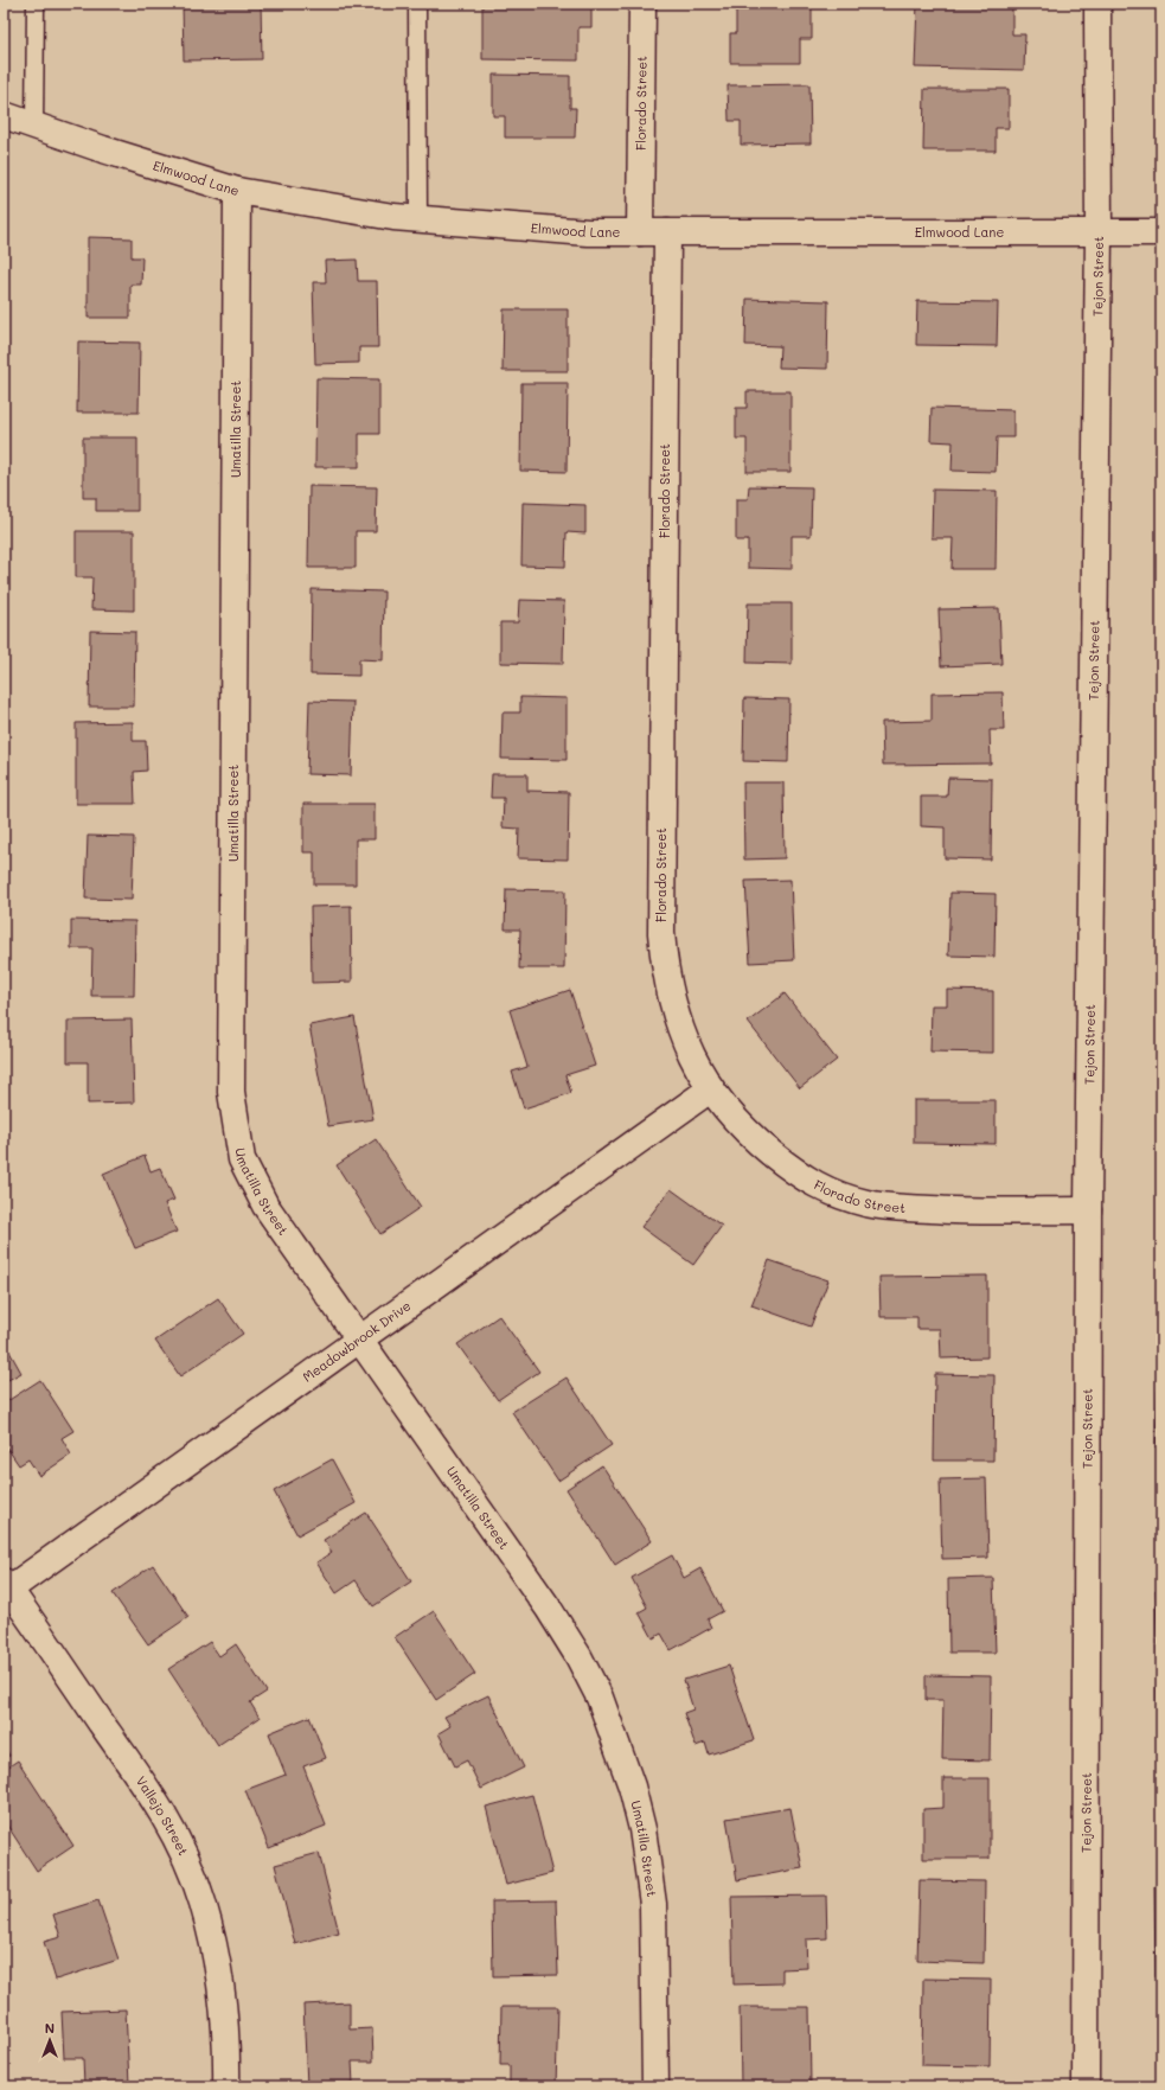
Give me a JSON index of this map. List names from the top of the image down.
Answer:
{
  "streets": {
    "street": [
      "Florado Street",
      "Elmwood Lane",
      "Tejon Street",
      "Umatilla Street",
      "Meadowbrook Drive",
      "Vallejo Street"
    ]
  },
  "crossings": [
    ["Florado Street", "Elmwood Lane"],
    ["Florado Street", "Tejon Street"],
    ["Florado Street", "Meadowbrook Drive"],
    ["Elmwood Lane", "Tejon Street"],
    ["Elmwood Lane", "Umatilla Street"],
    ["Umatilla Street", "Meadowbrook Drive"],
    ["Meadowbrook Drive", "Vallejo Street"]
  ],
  "north": "top"
}
